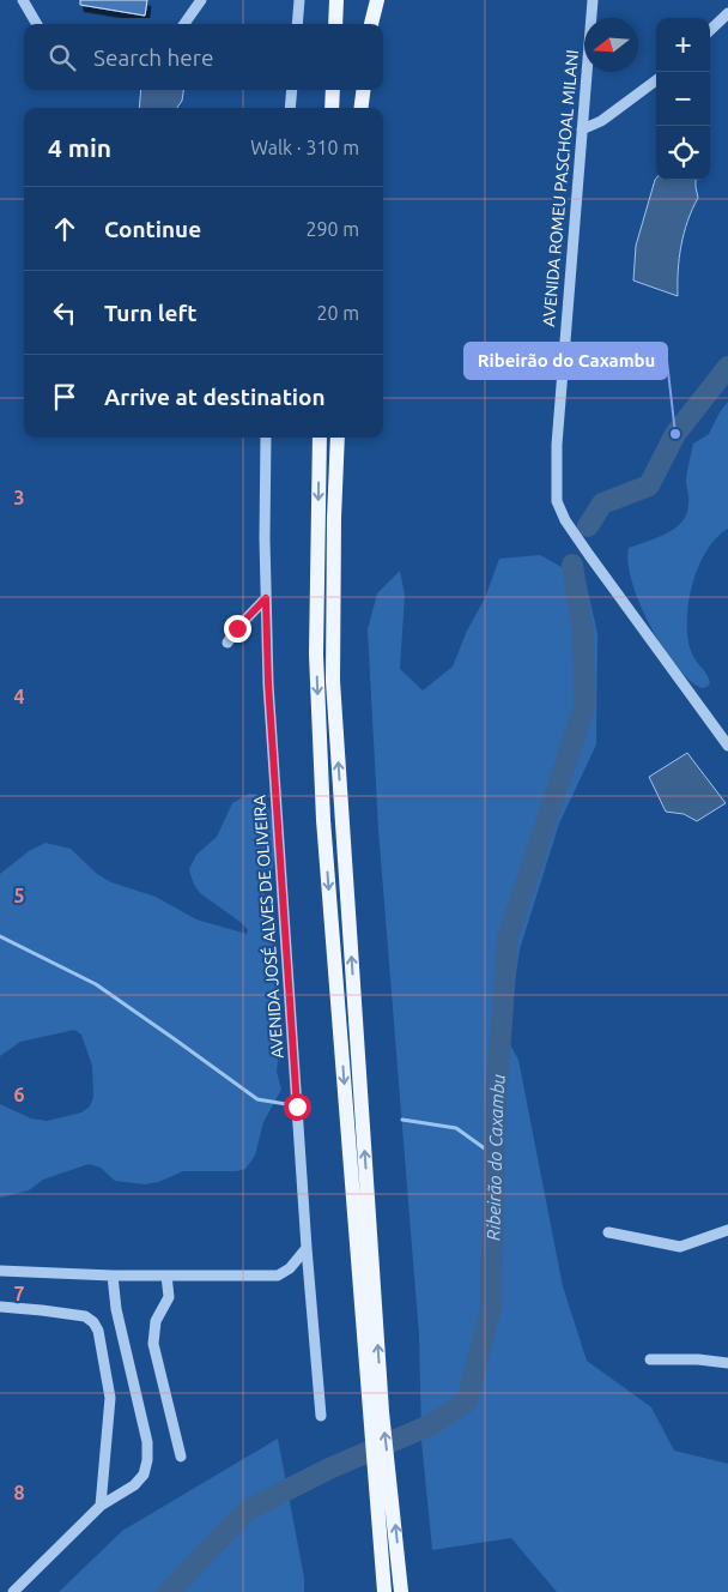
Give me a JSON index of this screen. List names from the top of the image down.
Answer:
{
  "streets": {
    "street": ["AVENIDA ROMEU PASCHOAL MILANI", "AVENIDA JOSÉ ALVES DE OLIVEIRA"]
  },
  "water": ["Ribeirão do Caxambu"],
  "places": ["Ribeirão do Caxambu"],
  "north": "left",
  "page": {
    "map_buttons": ["+", "−"],
    "search": "Search here",
    "heading": ["4 min", "Walk · 310 m"],
    "list": [
      ["Continue", "290 m"],
      ["Turn left", "20 m"],
      "Arrive at destination"
    ]
  },
  "grid": {
    "rows": [
      "3",
      "4",
      "5",
      "6",
      "7",
      "8"
    ]
  }
}
